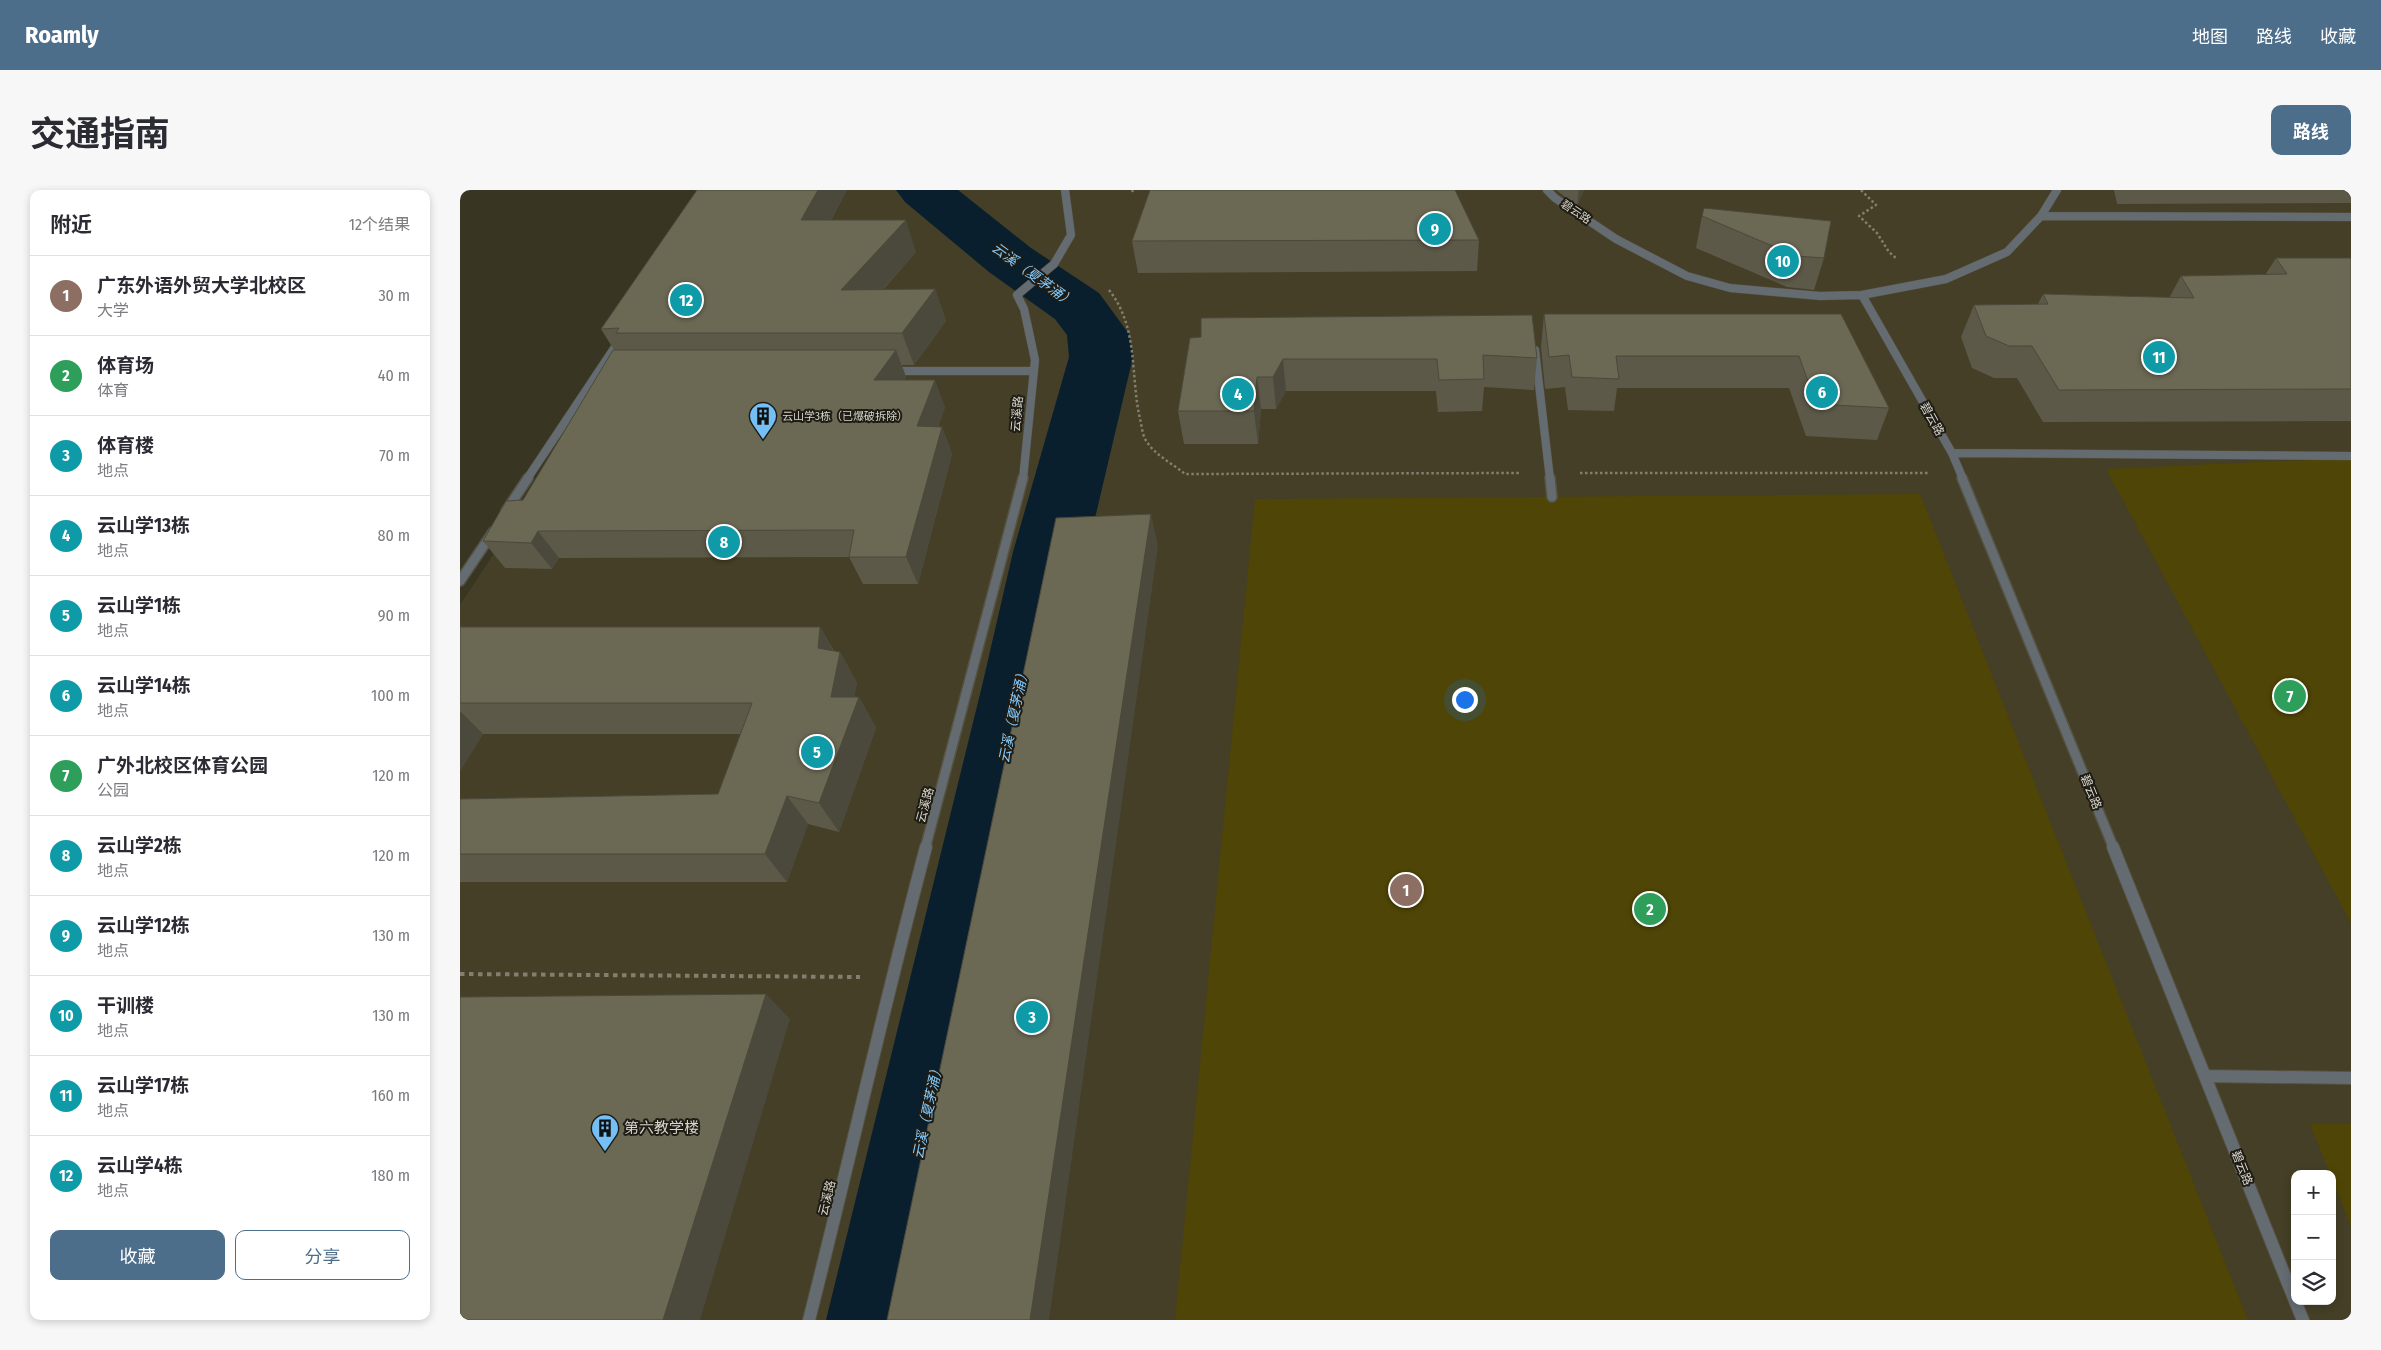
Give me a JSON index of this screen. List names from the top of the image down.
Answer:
{
  "streets": {
    "lane": ["碧云路", "云溪路"]
  },
  "water": ["云溪（夏茅涌）"],
  "places": {
    "building": ["云山学3栋（已爆破拆除）", "第六教学楼"]
  },
  "page": {
    "header": "Roamly",
    "nav": ["地图", "路线", "收藏"],
    "title": "交通指南",
    "buttons": [
      "路线",
      ["收藏", "分享"]
    ],
    "heading": ["附近", "12个结果"],
    "pins": [
      "9",
      "10",
      "12",
      "11",
      "6",
      "4",
      "8",
      "7",
      "5",
      "1",
      "2",
      "3"
    ],
    "list": [
      {
        "mark": "1",
        "name": "广东外语外贸大学北校区",
        "note": "大学",
        "value": "30 m"
      },
      {
        "mark": "2",
        "name": "体育场",
        "note": "体育",
        "value": "40 m"
      },
      {
        "mark": "3",
        "name": "体育楼",
        "note": "地点",
        "value": "70 m"
      },
      {
        "mark": "4",
        "name": "云山学13栋",
        "note": "地点",
        "value": "80 m"
      },
      {
        "mark": "5",
        "name": "云山学1栋",
        "note": "地点",
        "value": "90 m"
      },
      {
        "mark": "6",
        "name": "云山学14栋",
        "note": "地点",
        "value": "100 m"
      },
      {
        "mark": "7",
        "name": "广外北校区体育公园",
        "note": "公园",
        "value": "120 m"
      },
      {
        "mark": "8",
        "name": "云山学2栋",
        "note": "地点",
        "value": "120 m"
      },
      {
        "mark": "9",
        "name": "云山学12栋",
        "note": "地点",
        "value": "130 m"
      },
      {
        "mark": "10",
        "name": "干训楼",
        "note": "地点",
        "value": "130 m"
      },
      {
        "mark": "11",
        "name": "云山学17栋",
        "note": "地点",
        "value": "160 m"
      },
      {
        "mark": "12",
        "name": "云山学4栋",
        "note": "地点",
        "value": "180 m"
      }
    ],
    "map_buttons": ["+", "−"]
  }
}
